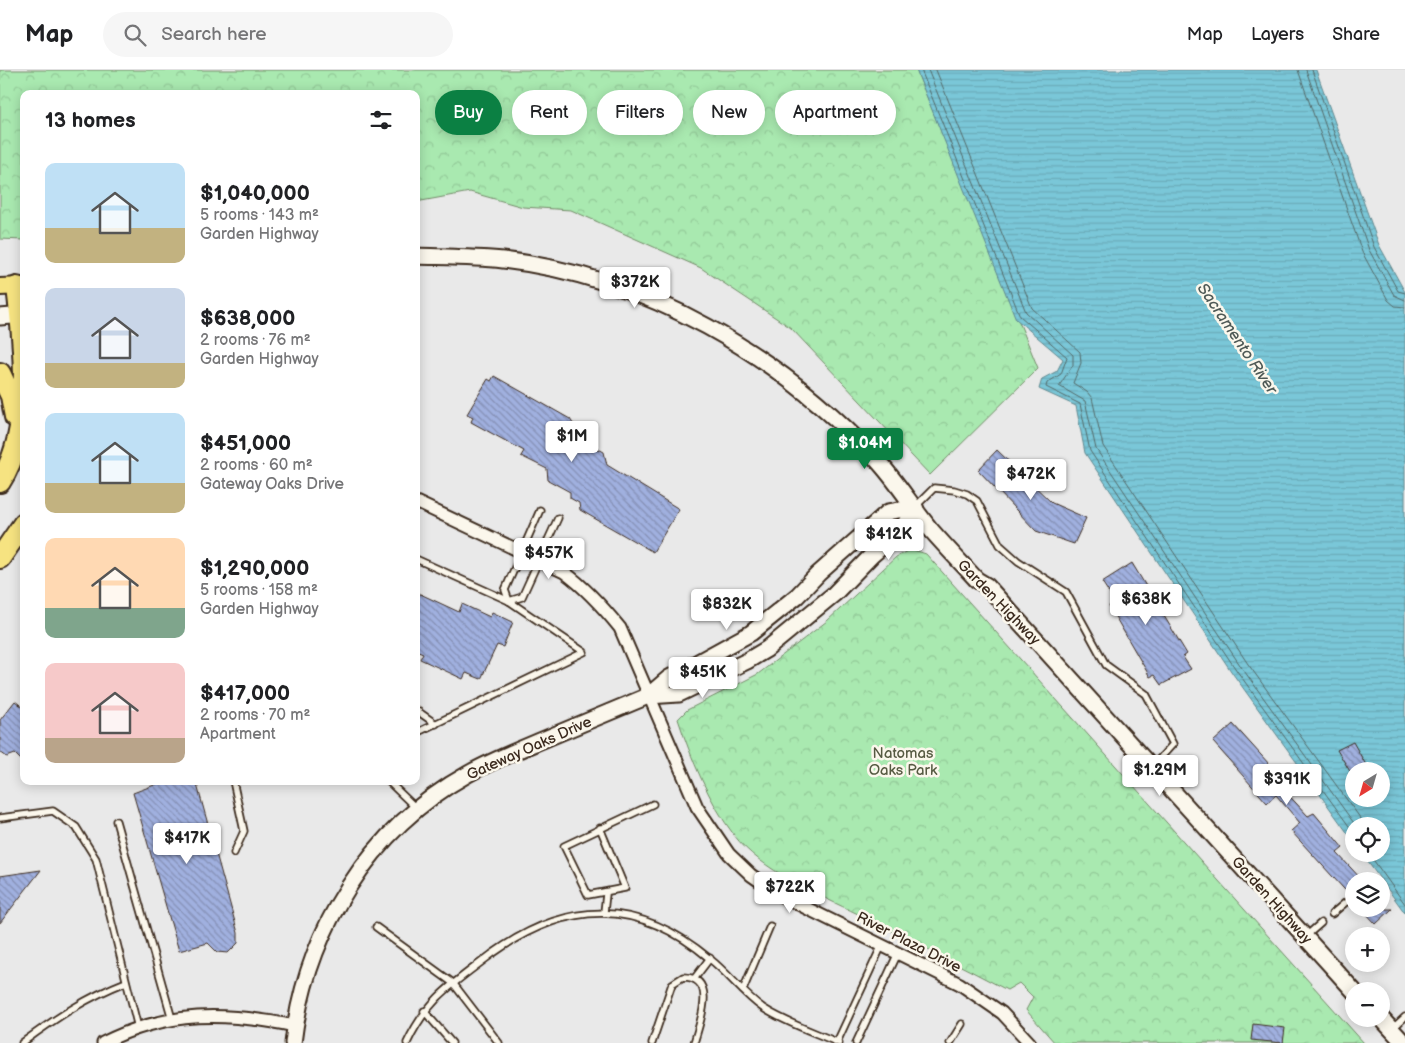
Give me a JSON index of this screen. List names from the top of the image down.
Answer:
{
  "streets": {
    "main road": ["Garden Highway", "Gateway Oaks Drive"],
    "street": ["River Plaza Drive"]
  },
  "crossings": [
    ["Garden Highway", "Gateway Oaks Drive"],
    ["Gateway Oaks Drive", "River Plaza Drive"]
  ],
  "water": ["Sacramento River"],
  "parks": ["Natomas Oaks Park"],
  "north": "bottom left",
  "page": {
    "header": "Map",
    "search": "Search here",
    "nav": ["Map", "Layers", "Share"],
    "chip": [
      "Buy",
      "Rent",
      "Filters",
      "New",
      "Apartment"
    ],
    "heading": "13 homes",
    "list": [
      {
        "name": "$1,040,000",
        "note": "5 rooms · 143 m² · Garden Highway"
      },
      {
        "name": "$638,000",
        "note": "2 rooms · 76 m² · Garden Highway"
      },
      {
        "name": "$451,000",
        "note": "2 rooms · 60 m² · Gateway Oaks Drive"
      },
      {
        "name": "$1,290,000",
        "note": "5 rooms · 158 m² · Garden Highway"
      },
      {
        "name": "$417,000",
        "note": "2 rooms · 70 m² · Apartment"
      }
    ],
    "price": [
      "$372K",
      "$1M",
      "$1.04M",
      "$472K",
      "$412K",
      "$457K",
      "$638K",
      "$832K",
      "$451K",
      "$1.29M",
      "$391K",
      "$417K",
      "$722K"
    ],
    "map_buttons": ["+", "−"]
  }
}
